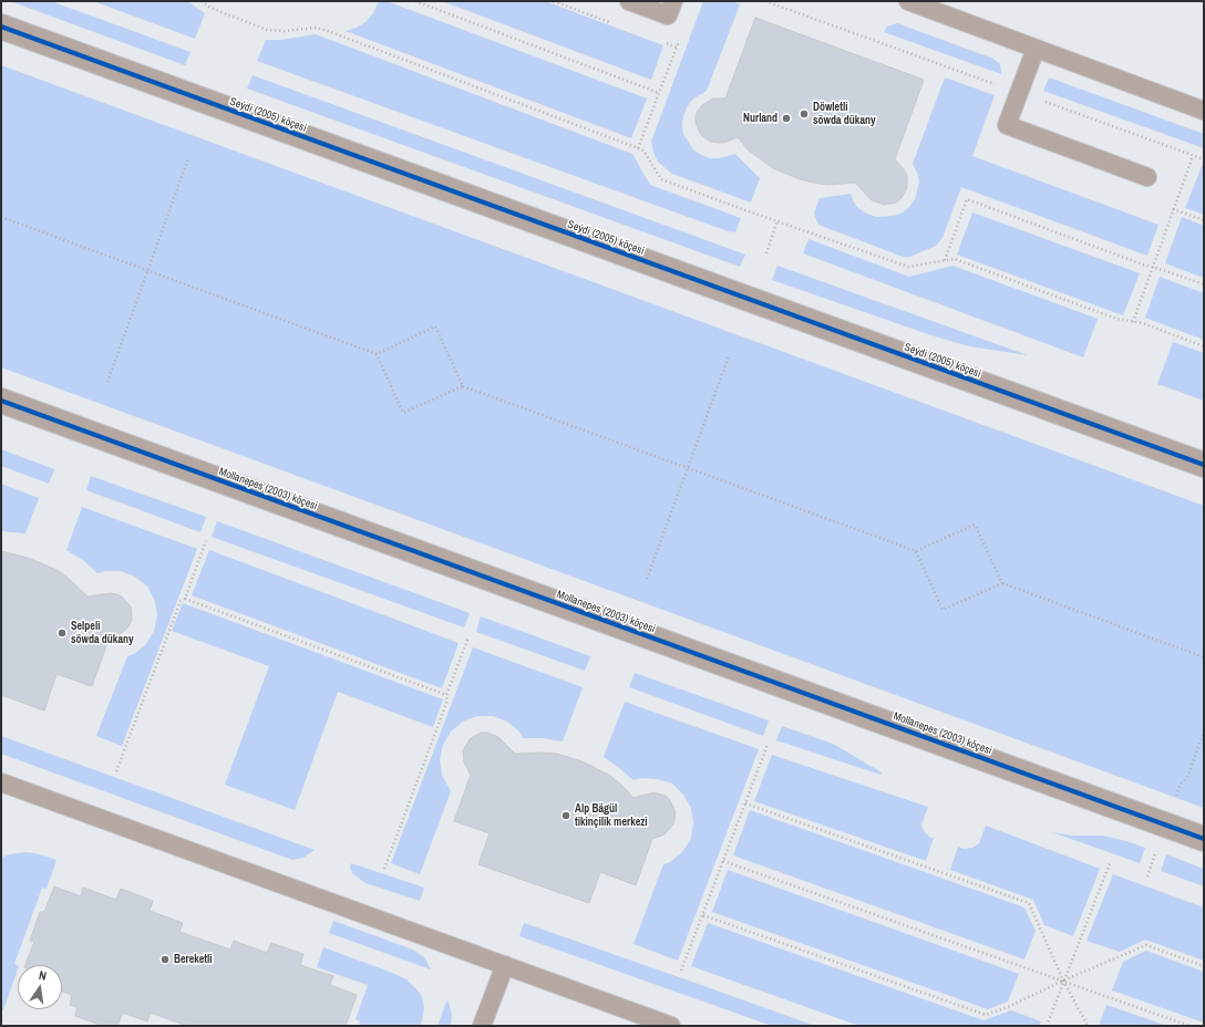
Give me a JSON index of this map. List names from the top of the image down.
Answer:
{
  "streets": {
    "street": ["Seýdi (2005) köçesi", "Mollanepes (2003) köçesi"]
  },
  "places": [
    "Döwletli söwda dükany",
    "Nurland",
    "Selpeli söwda dükany",
    "Alp Bägül tikinçilik merkezi",
    "Bereketli"
  ],
  "north": "top"
}
